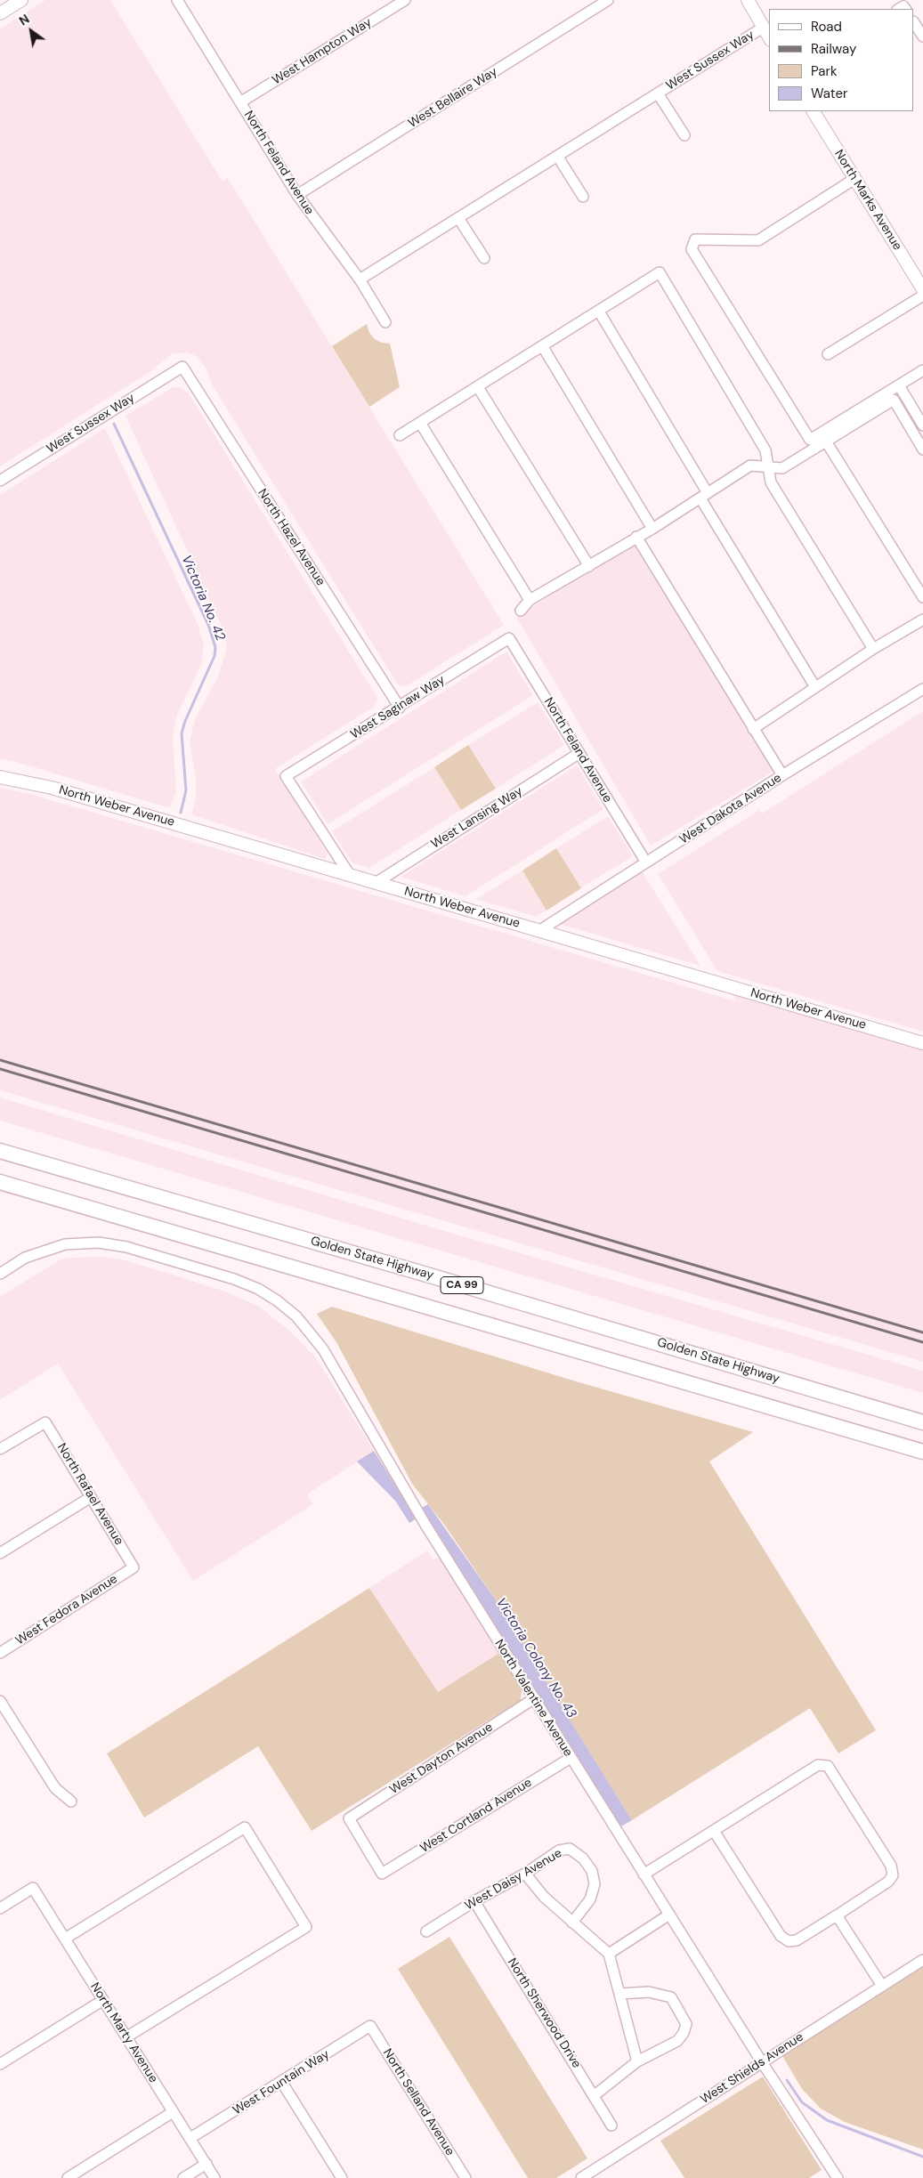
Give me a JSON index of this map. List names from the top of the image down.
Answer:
{
  "streets": {
    "highway": ["Golden State Highway", "CA 99"],
    "main road": ["North Marks Avenue", "North Weber Avenue"],
    "street": [
      "West Hampton Way",
      "West Sussex Way",
      "West Bellaire Way",
      "North Feland Avenue",
      "North Hazel Avenue",
      "West Saginaw Way",
      "West Dakota Avenue",
      "West Lansing Way",
      "North Rafael Avenue",
      "West Fedora Avenue",
      "North Valentine Avenue",
      "West Dayton Avenue",
      "West Cortland Avenue",
      "West Daisy Avenue",
      "North Sherwood Drive",
      "North Marty Avenue",
      "West Shields Avenue",
      "West Fountain Way",
      "North Selland Avenue"
    ]
  },
  "crossings": [
    ["West Hampton Way", "North Feland Avenue"],
    ["West Sussex Way", "North Feland Avenue"],
    ["West Sussex Way", "North Hazel Avenue"],
    ["West Bellaire Way", "North Feland Avenue"],
    ["North Feland Avenue", "West Saginaw Way"],
    ["North Feland Avenue", "West Dakota Avenue"],
    ["North Feland Avenue", "West Lansing Way"],
    ["North Hazel Avenue", "West Saginaw Way"],
    ["West Saginaw Way", "North Weber Avenue"],
    ["North Weber Avenue", "West Dakota Avenue"],
    ["North Weber Avenue", "West Lansing Way"],
    ["North Rafael Avenue", "West Fedora Avenue"],
    ["North Valentine Avenue", "West Dayton Avenue"],
    ["North Valentine Avenue", "West Cortland Avenue"],
    ["North Valentine Avenue", "West Shields Avenue"],
    ["West Dayton Avenue", "West Cortland Avenue"],
    ["West Daisy Avenue", "North Sherwood Drive"],
    ["North Marty Avenue", "West Fountain Way"],
    ["West Fountain Way", "North Selland Avenue"]
  ],
  "water": ["Victoria No. 42", "Victoria Colony No. 43"],
  "legend": [
    "Road",
    "Railway",
    "Park",
    "Water"
  ],
  "north": "top left"
}
